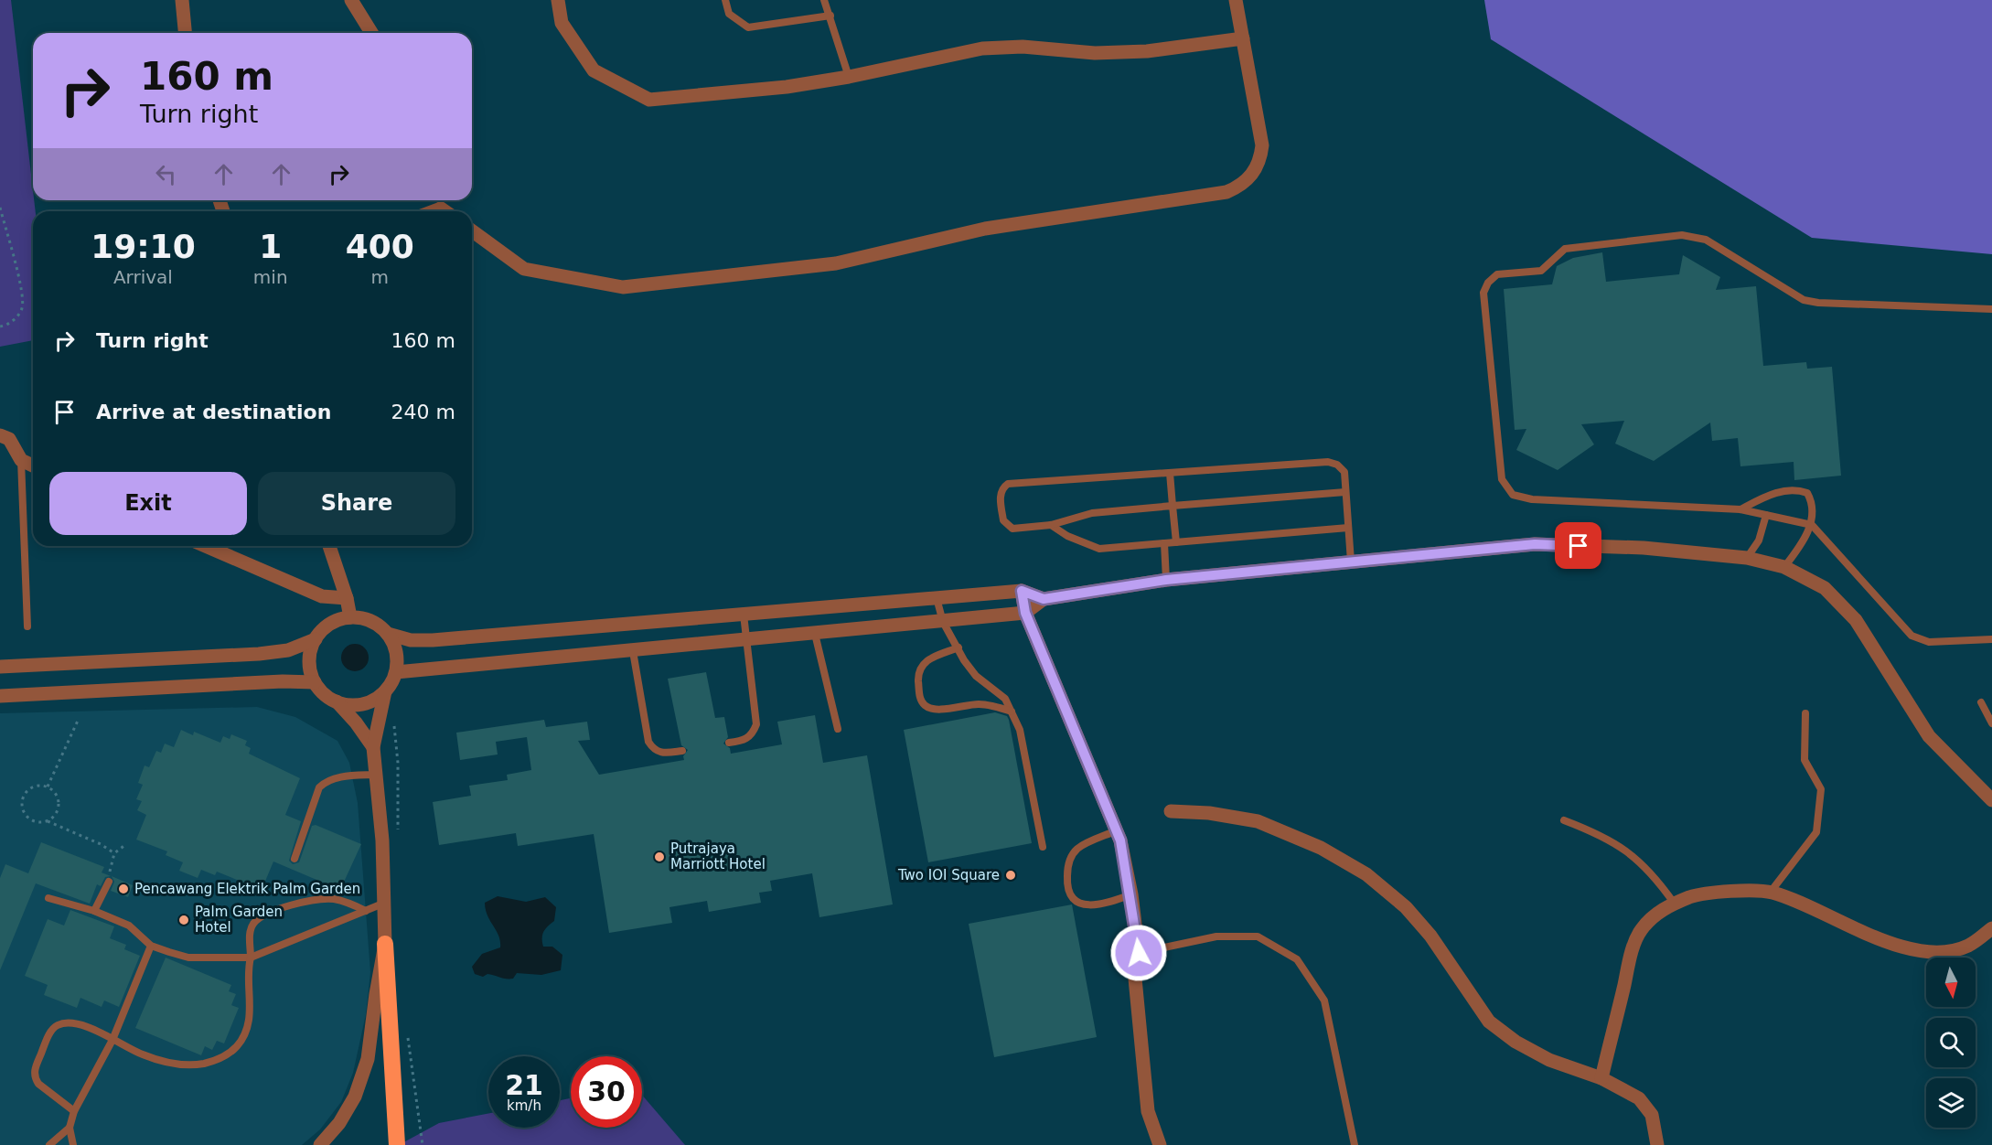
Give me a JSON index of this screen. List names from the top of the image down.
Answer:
{
  "places": [
    "Putrajaya Marriott Hotel",
    "Two IOI Square",
    "Pencawang Elektrik Palm Garden",
    "Palm Garden Hotel"
  ],
  "north": "bottom",
  "page": {
    "turn": ["160 m", "Turn right"],
    "eta": [
      "19:10",
      "Arrival",
      "1",
      "min",
      "400",
      "m"
    ],
    "list": [
      {
        "name": "Turn right",
        "value": "160 m"
      },
      {
        "name": "Arrive at destination",
        "value": "240 m"
      }
    ],
    "buttons": ["Exit", "Share"],
    "speed": "21 km/h",
    "limit": "30"
  }
}
